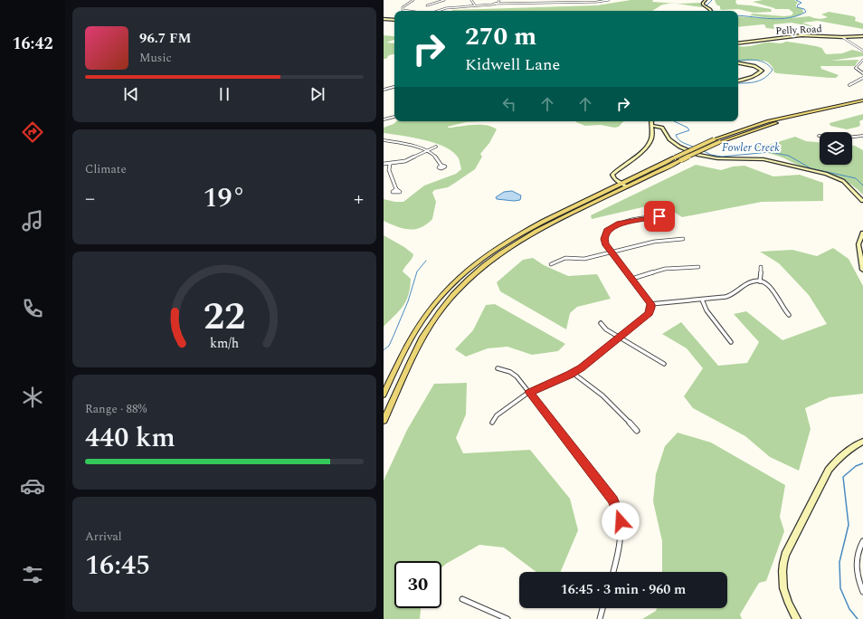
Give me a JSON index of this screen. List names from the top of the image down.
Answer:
{
  "streets": {
    "main road": ["Pelly Road"]
  },
  "water": ["Fowler Creek"],
  "page": {
    "tabs": "16:42",
    "turn": ["270 m", "Kidwell Lane"],
    "song": ["96.7 FM", "Music"],
    "tile": [
      "Climate",
      ["Range · 88%", "440 km"],
      ["Arrival", "16:45"]
    ],
    "heat": ["−", "19°", "+"],
    "limit": "30",
    "trip": "16:45 · 3 min · 960 m",
    "gauge": ["22", "km/h"]
  }
}
